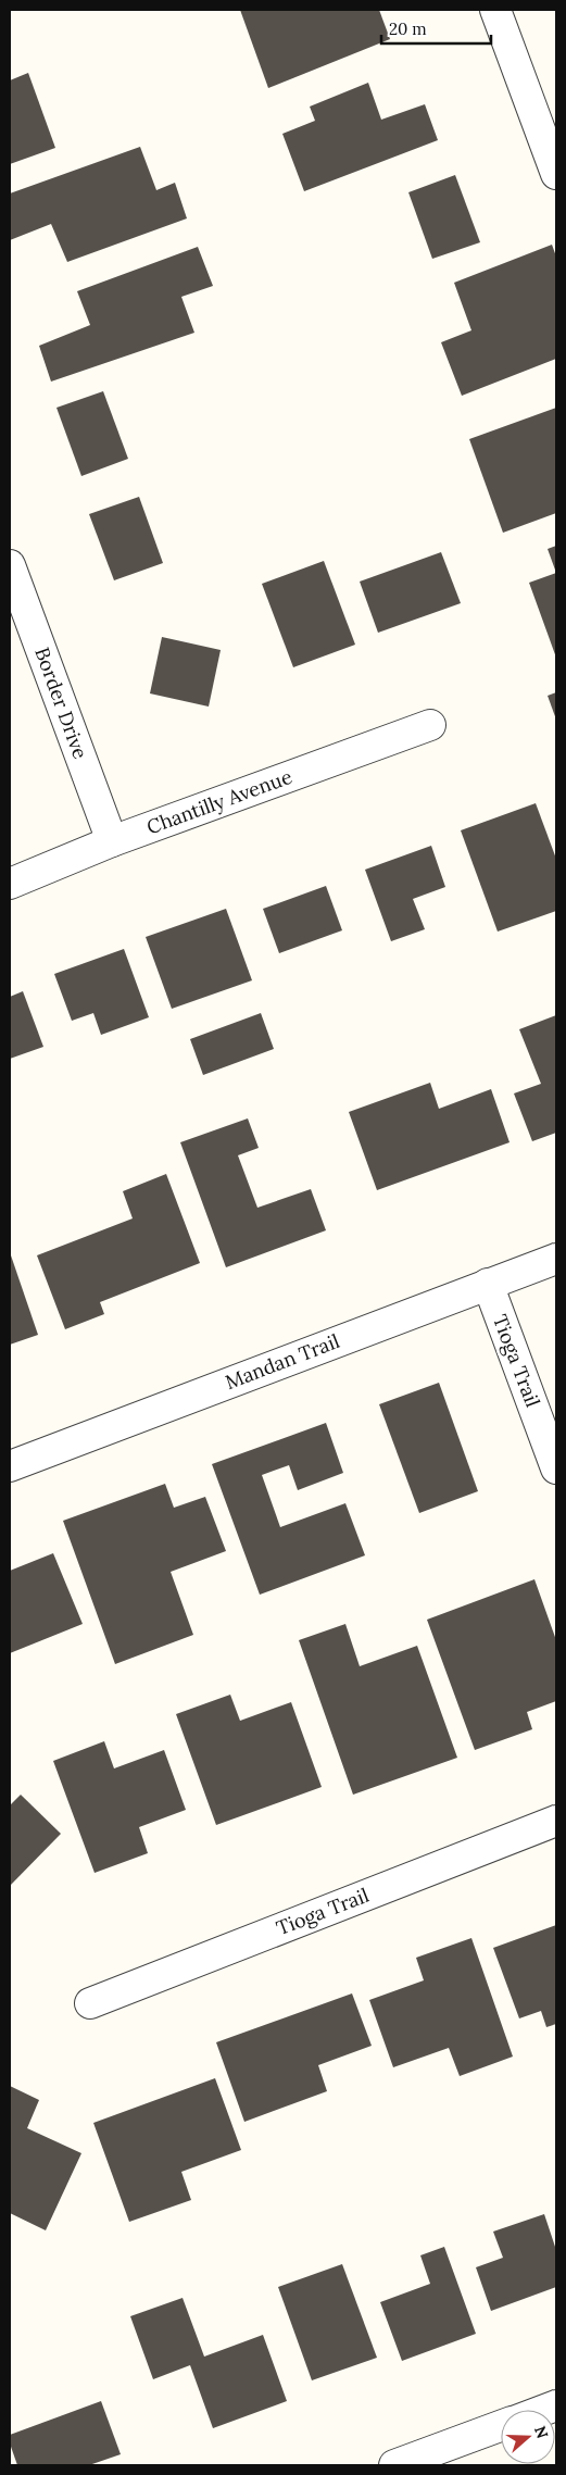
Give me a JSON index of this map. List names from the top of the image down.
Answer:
{
  "streets": {
    "street": [
      "Border Drive",
      "Chantilly Avenue",
      "Tioga Trail",
      "Mandan Trail"
    ]
  },
  "crossings": [
    ["Border Drive", "Chantilly Avenue"],
    ["Tioga Trail", "Mandan Trail"]
  ],
  "scale_bar": "20 m",
  "north": "right"
}
